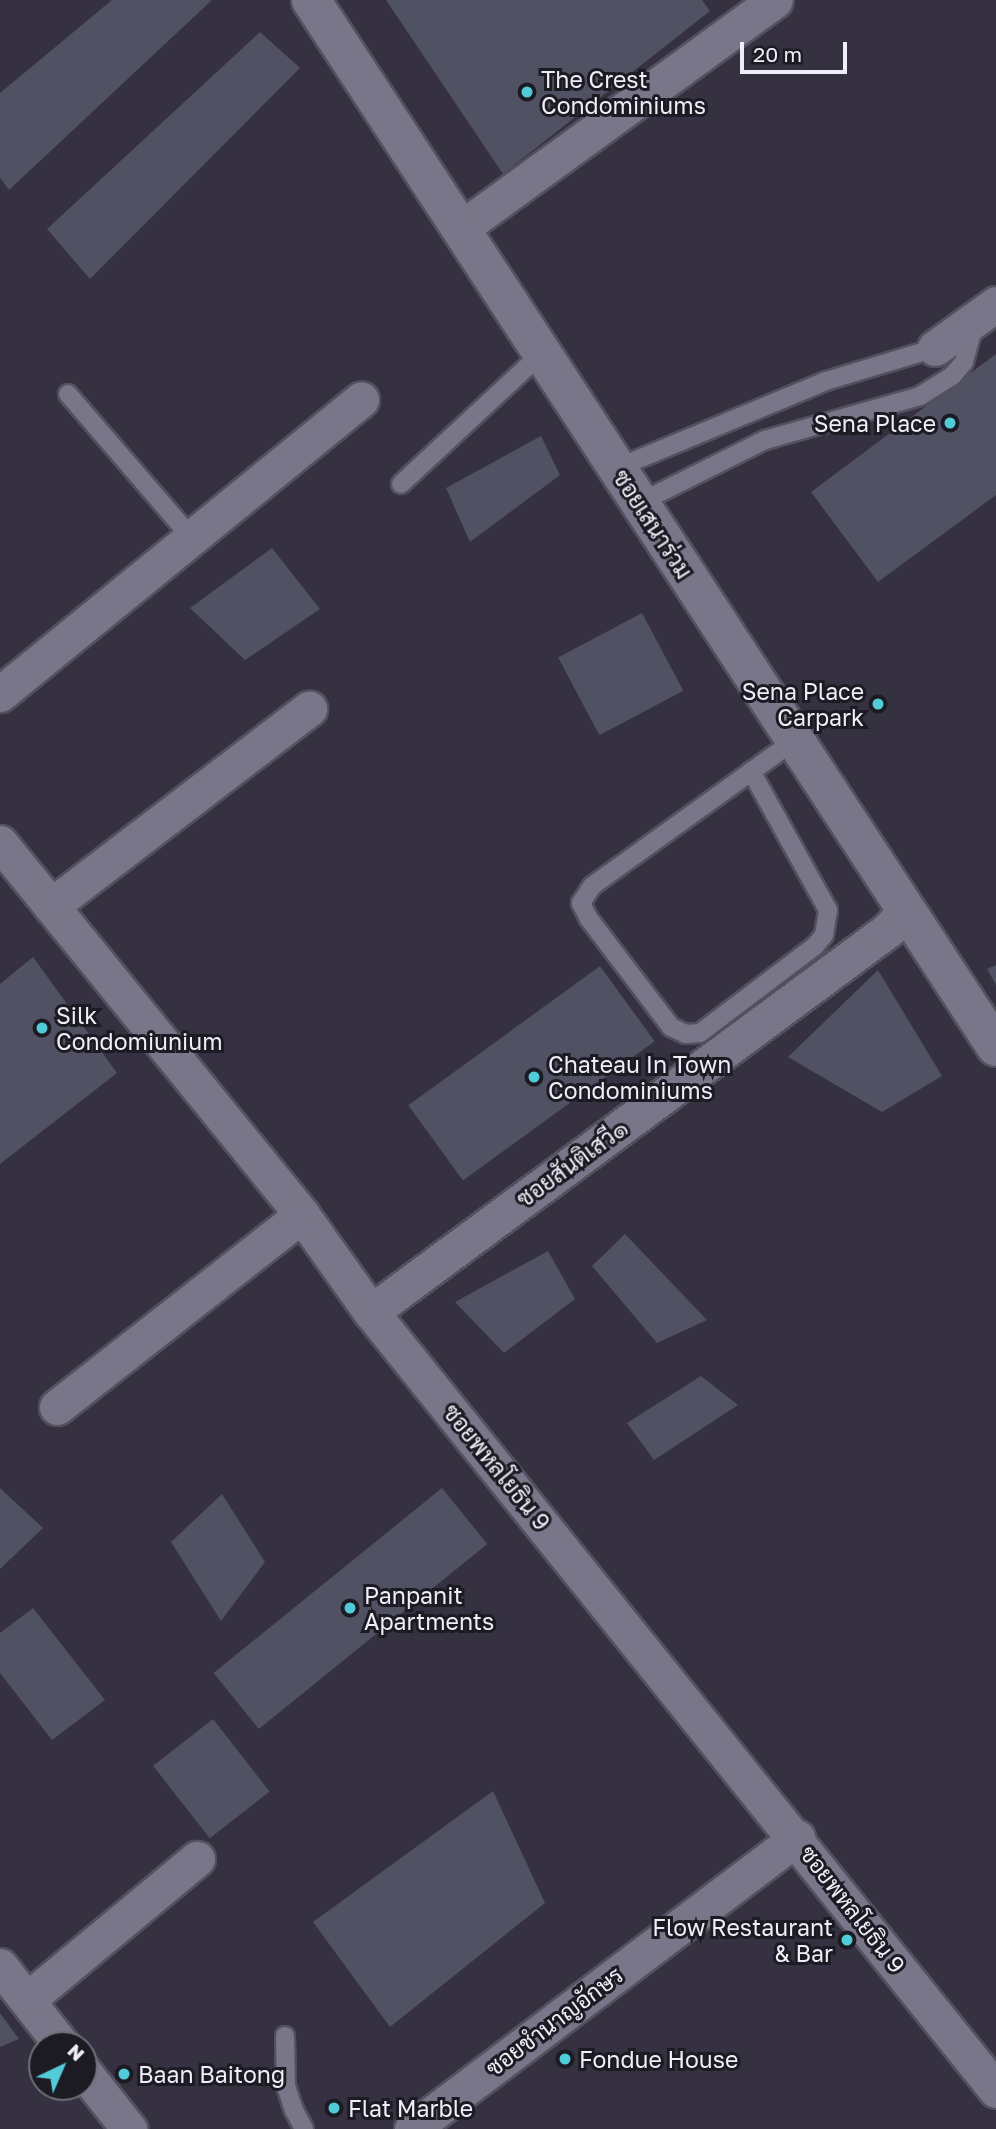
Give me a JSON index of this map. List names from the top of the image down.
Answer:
{
  "streets": {
    "street": [
      "ซอยเสนาร่วม",
      "ซอยสันติเสวี๑",
      "ซอยพหลโยธิน 9",
      "ซอยชำนาญอักษร"
    ]
  },
  "crossings": [
    ["ซอยเสนาร่วม", "ซอยสันติเสวี๑"],
    ["ซอยสันติเสวี๑", "ซอยพหลโยธิน 9"],
    ["ซอยพหลโยธิน 9", "ซอยชำนาญอักษร"]
  ],
  "places": [
    "The Crest Condominiums",
    "Sena Place",
    "Sena Place Carpark",
    "Silk Condomiunium",
    "Chateau In Town Condominiums",
    "Panpanit Apartments",
    "Flow Restaurant & Bar",
    "Fondue House",
    "Baan Baitong",
    "Flat Marble"
  ],
  "scale_bar": "20 m",
  "north": "top right"
}
